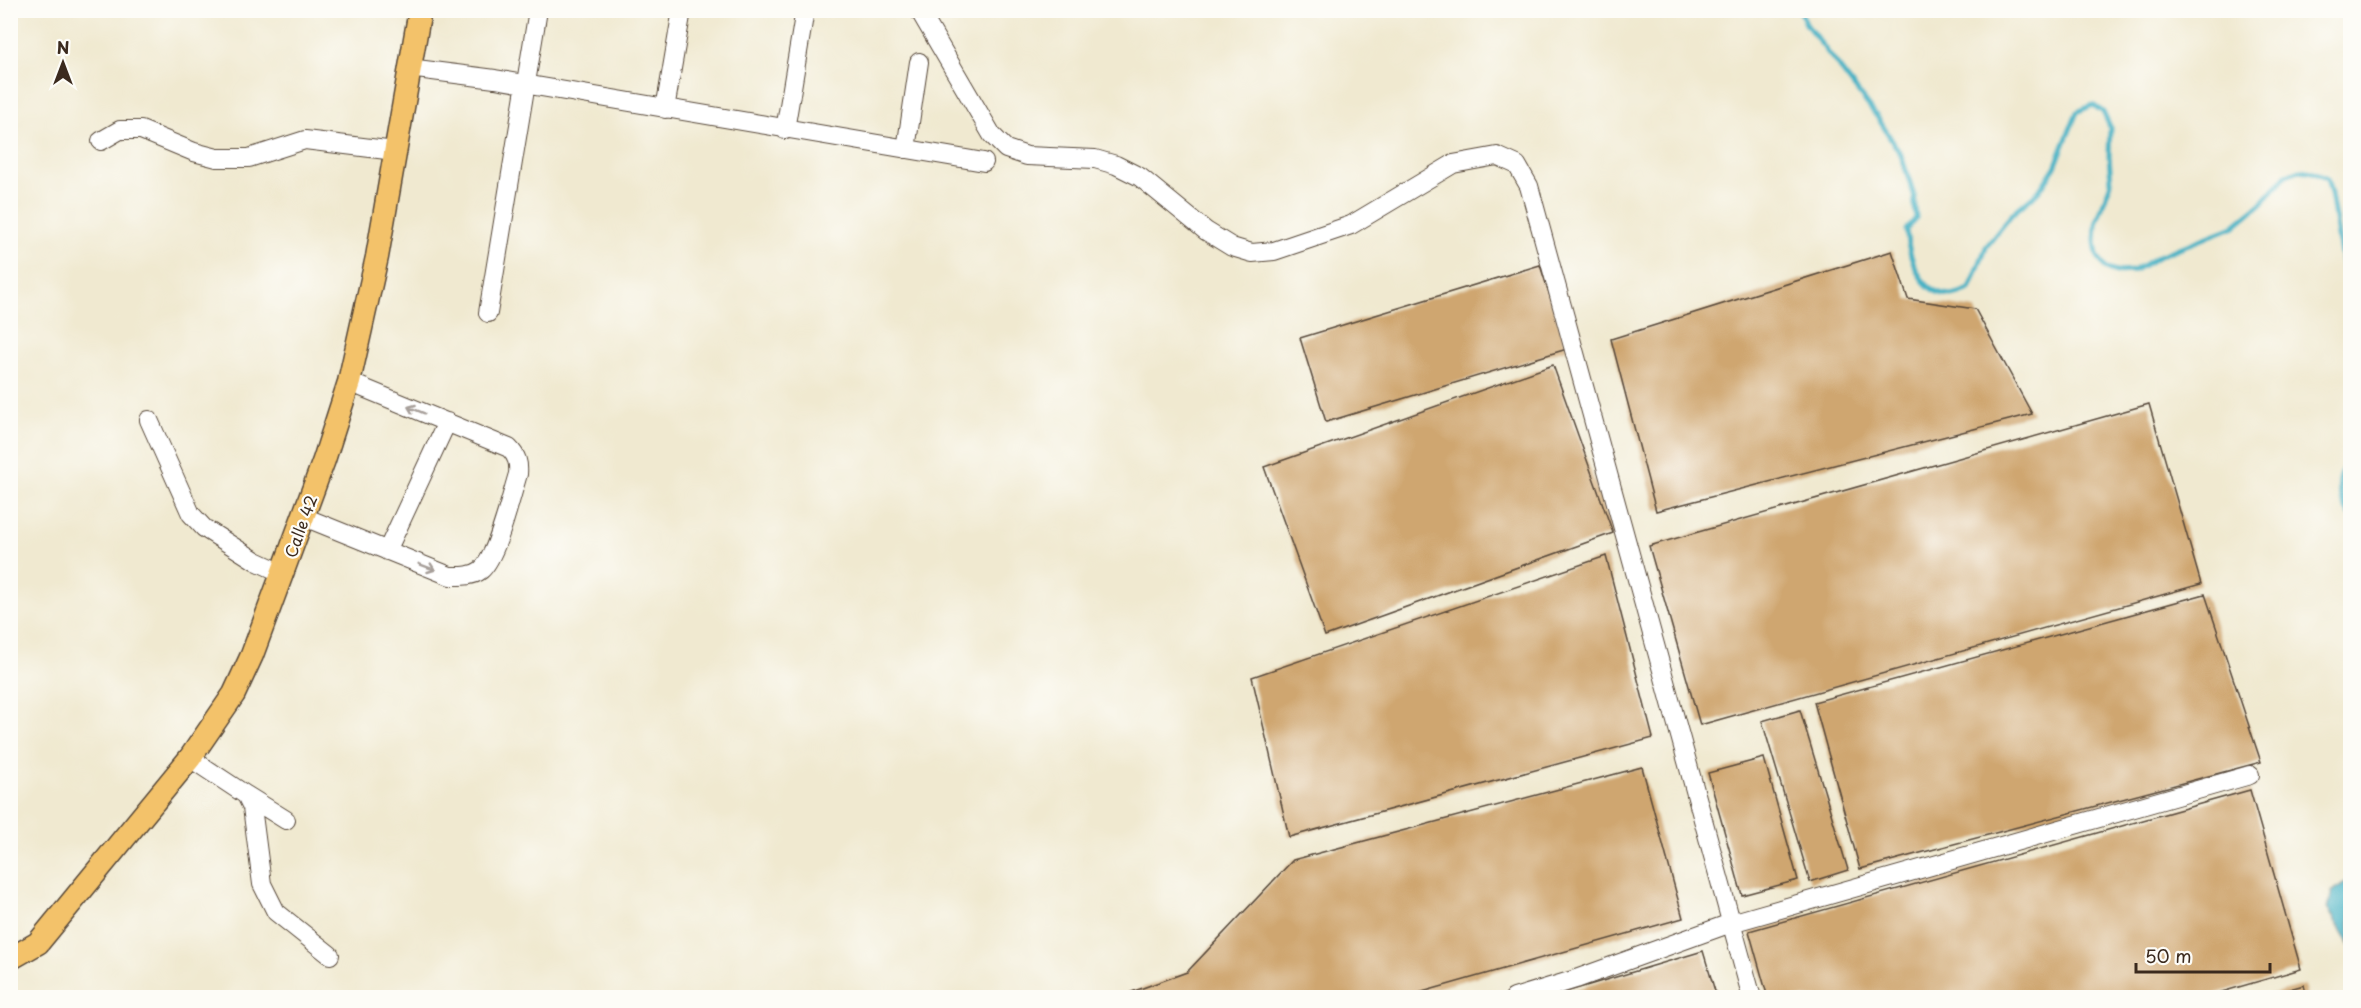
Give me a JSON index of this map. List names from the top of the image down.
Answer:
{
  "streets": {
    "main road": ["Calle 42"]
  },
  "scale_bar": "50 m",
  "north": "top"
}
